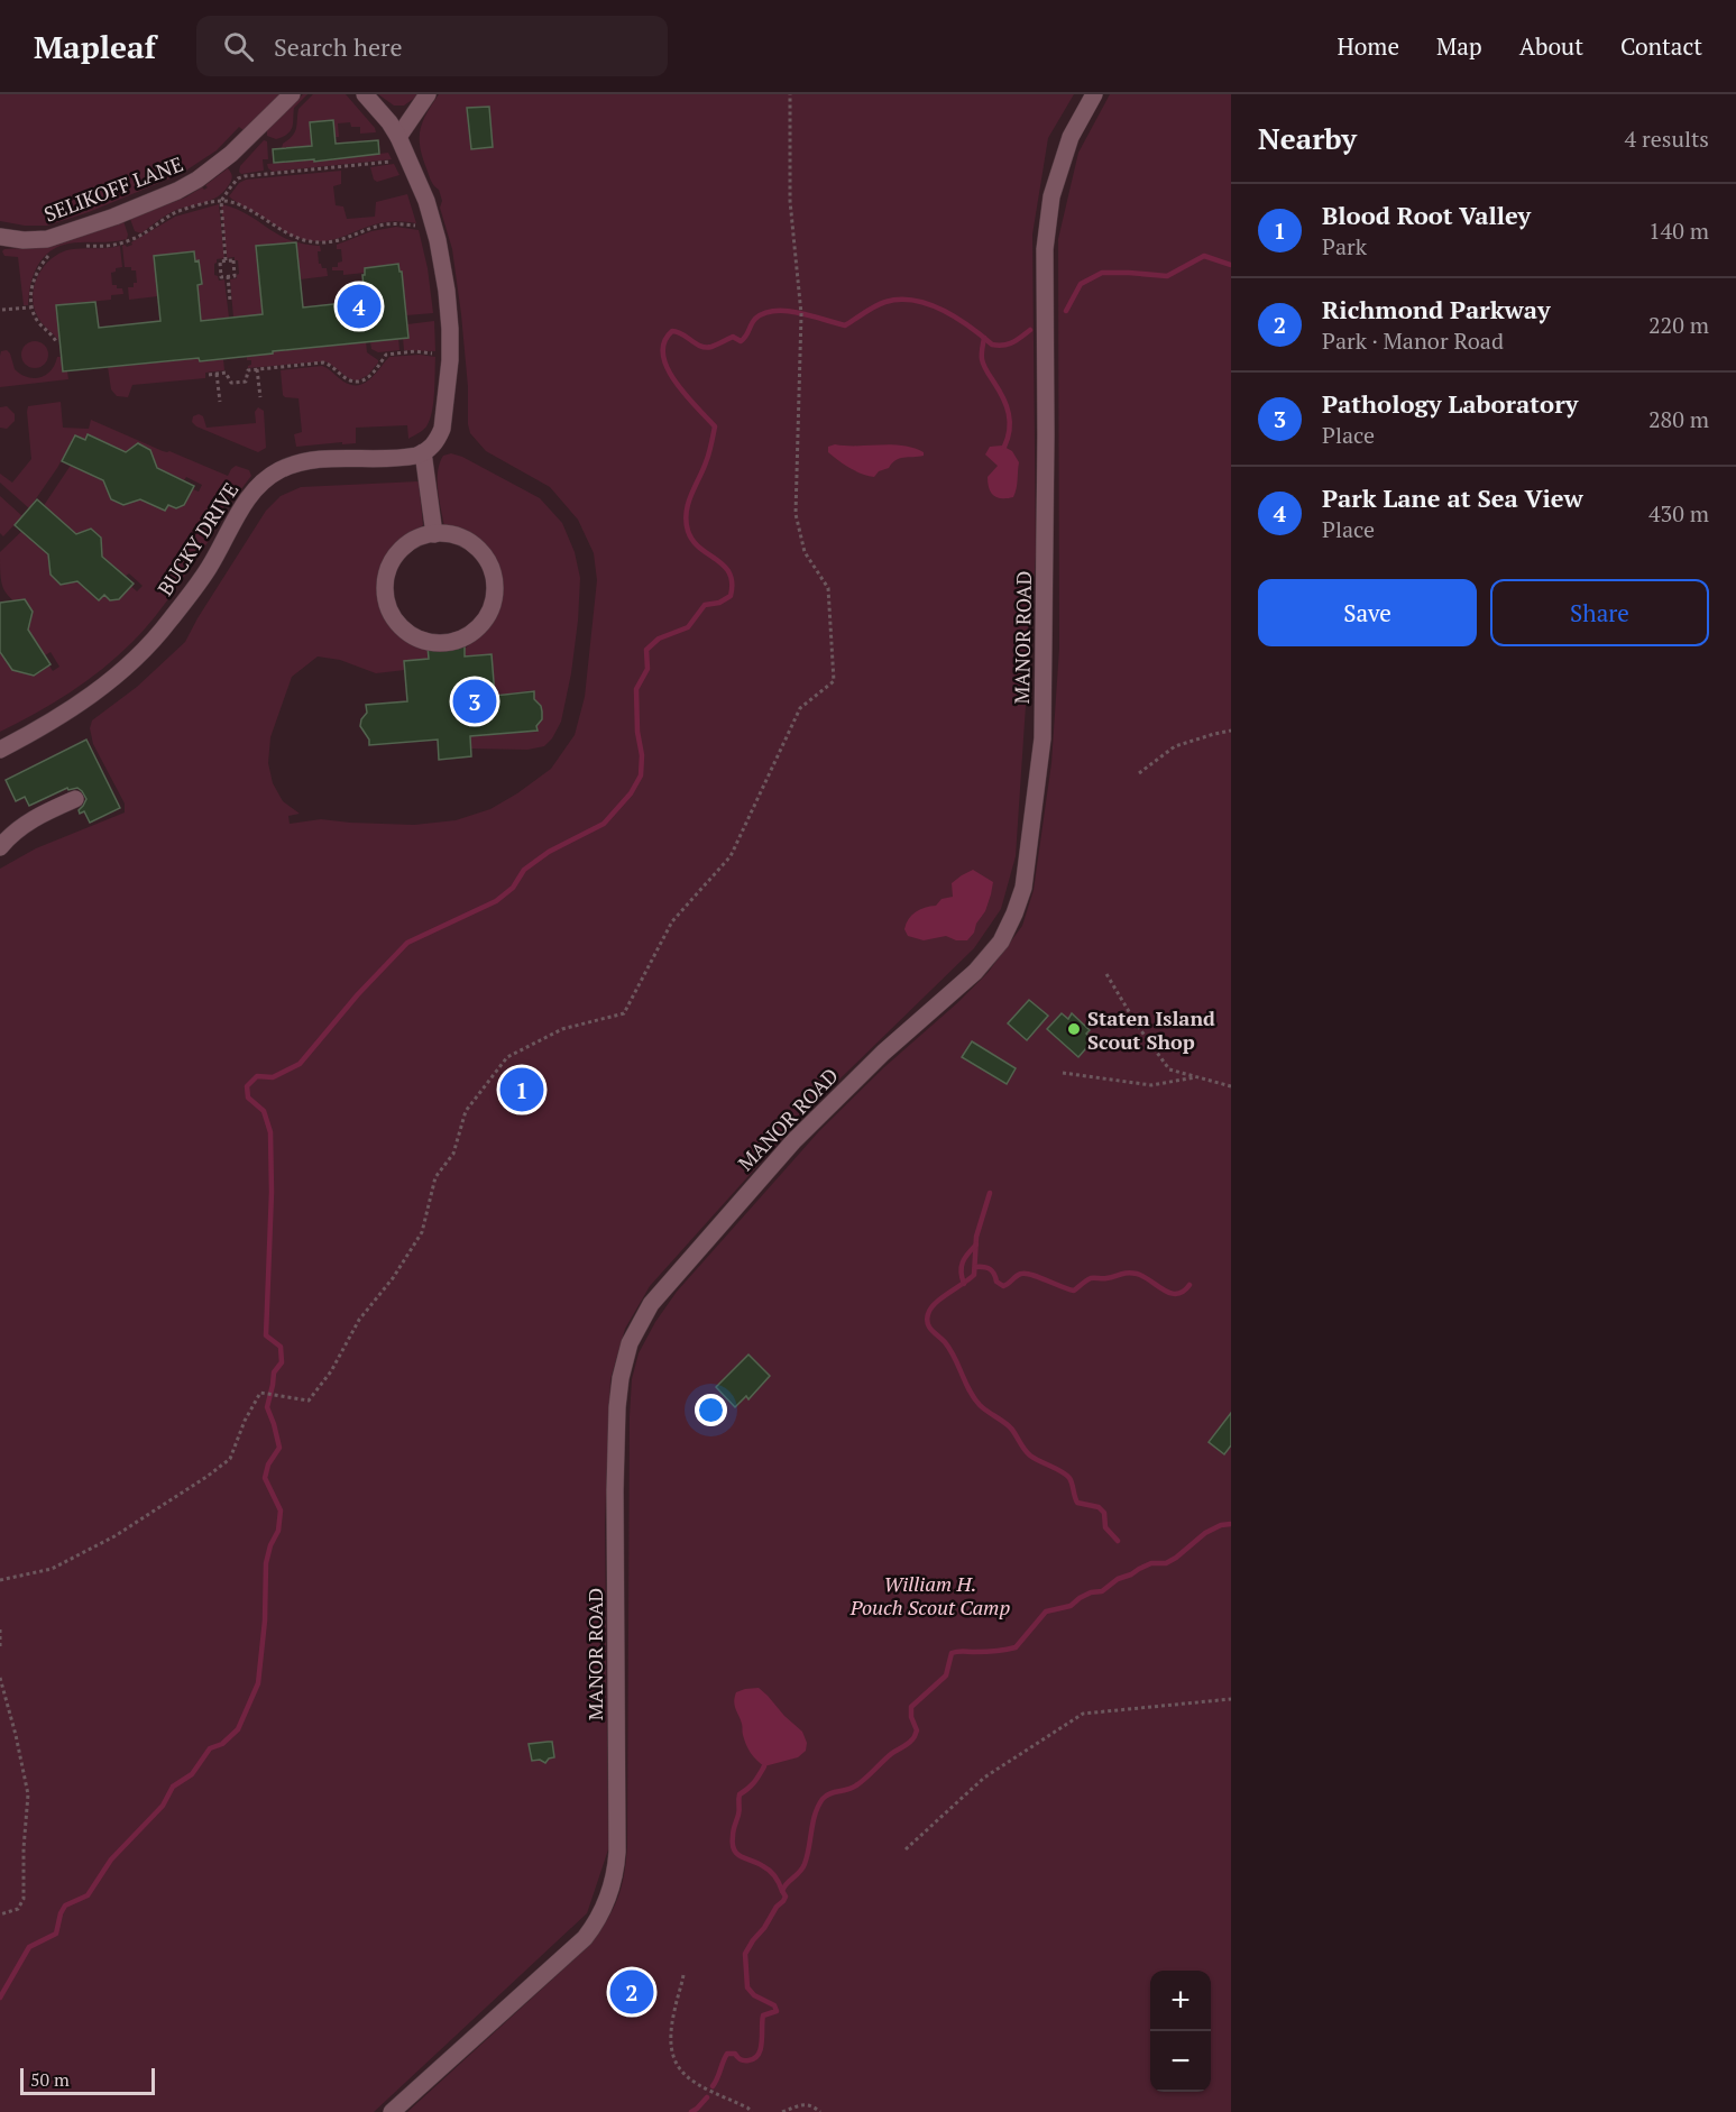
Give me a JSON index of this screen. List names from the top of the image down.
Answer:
{
  "streets": {
    "street": ["SELIKOFF LANE", "BUCKY DRIVE", "MANOR ROAD"]
  },
  "parks": ["William H. Pouch Scout Camp"],
  "places": ["Staten Island Scout Shop"],
  "scale_bar": "50 m",
  "page": {
    "header": "Mapleaf",
    "search": "Search here",
    "nav": [
      "Home",
      "Map",
      "About",
      "Contact"
    ],
    "heading": ["Nearby", "4 results"],
    "list": [
      {
        "mark": "1",
        "name": "Blood Root Valley",
        "note": "Park",
        "value": "140 m"
      },
      {
        "mark": "2",
        "name": "Richmond Parkway",
        "note": "Park · Manor Road",
        "value": "220 m"
      },
      {
        "mark": "3",
        "name": "Pathology Laboratory",
        "note": "Place",
        "value": "280 m"
      },
      {
        "mark": "4",
        "name": "Park Lane at Sea View",
        "note": "Place",
        "value": "430 m"
      }
    ],
    "pins": [
      "4",
      "3",
      "1",
      "2"
    ],
    "buttons": ["Save", "Share"],
    "map_buttons": ["+", "−"],
    "scale": "50 m"
  }
}
